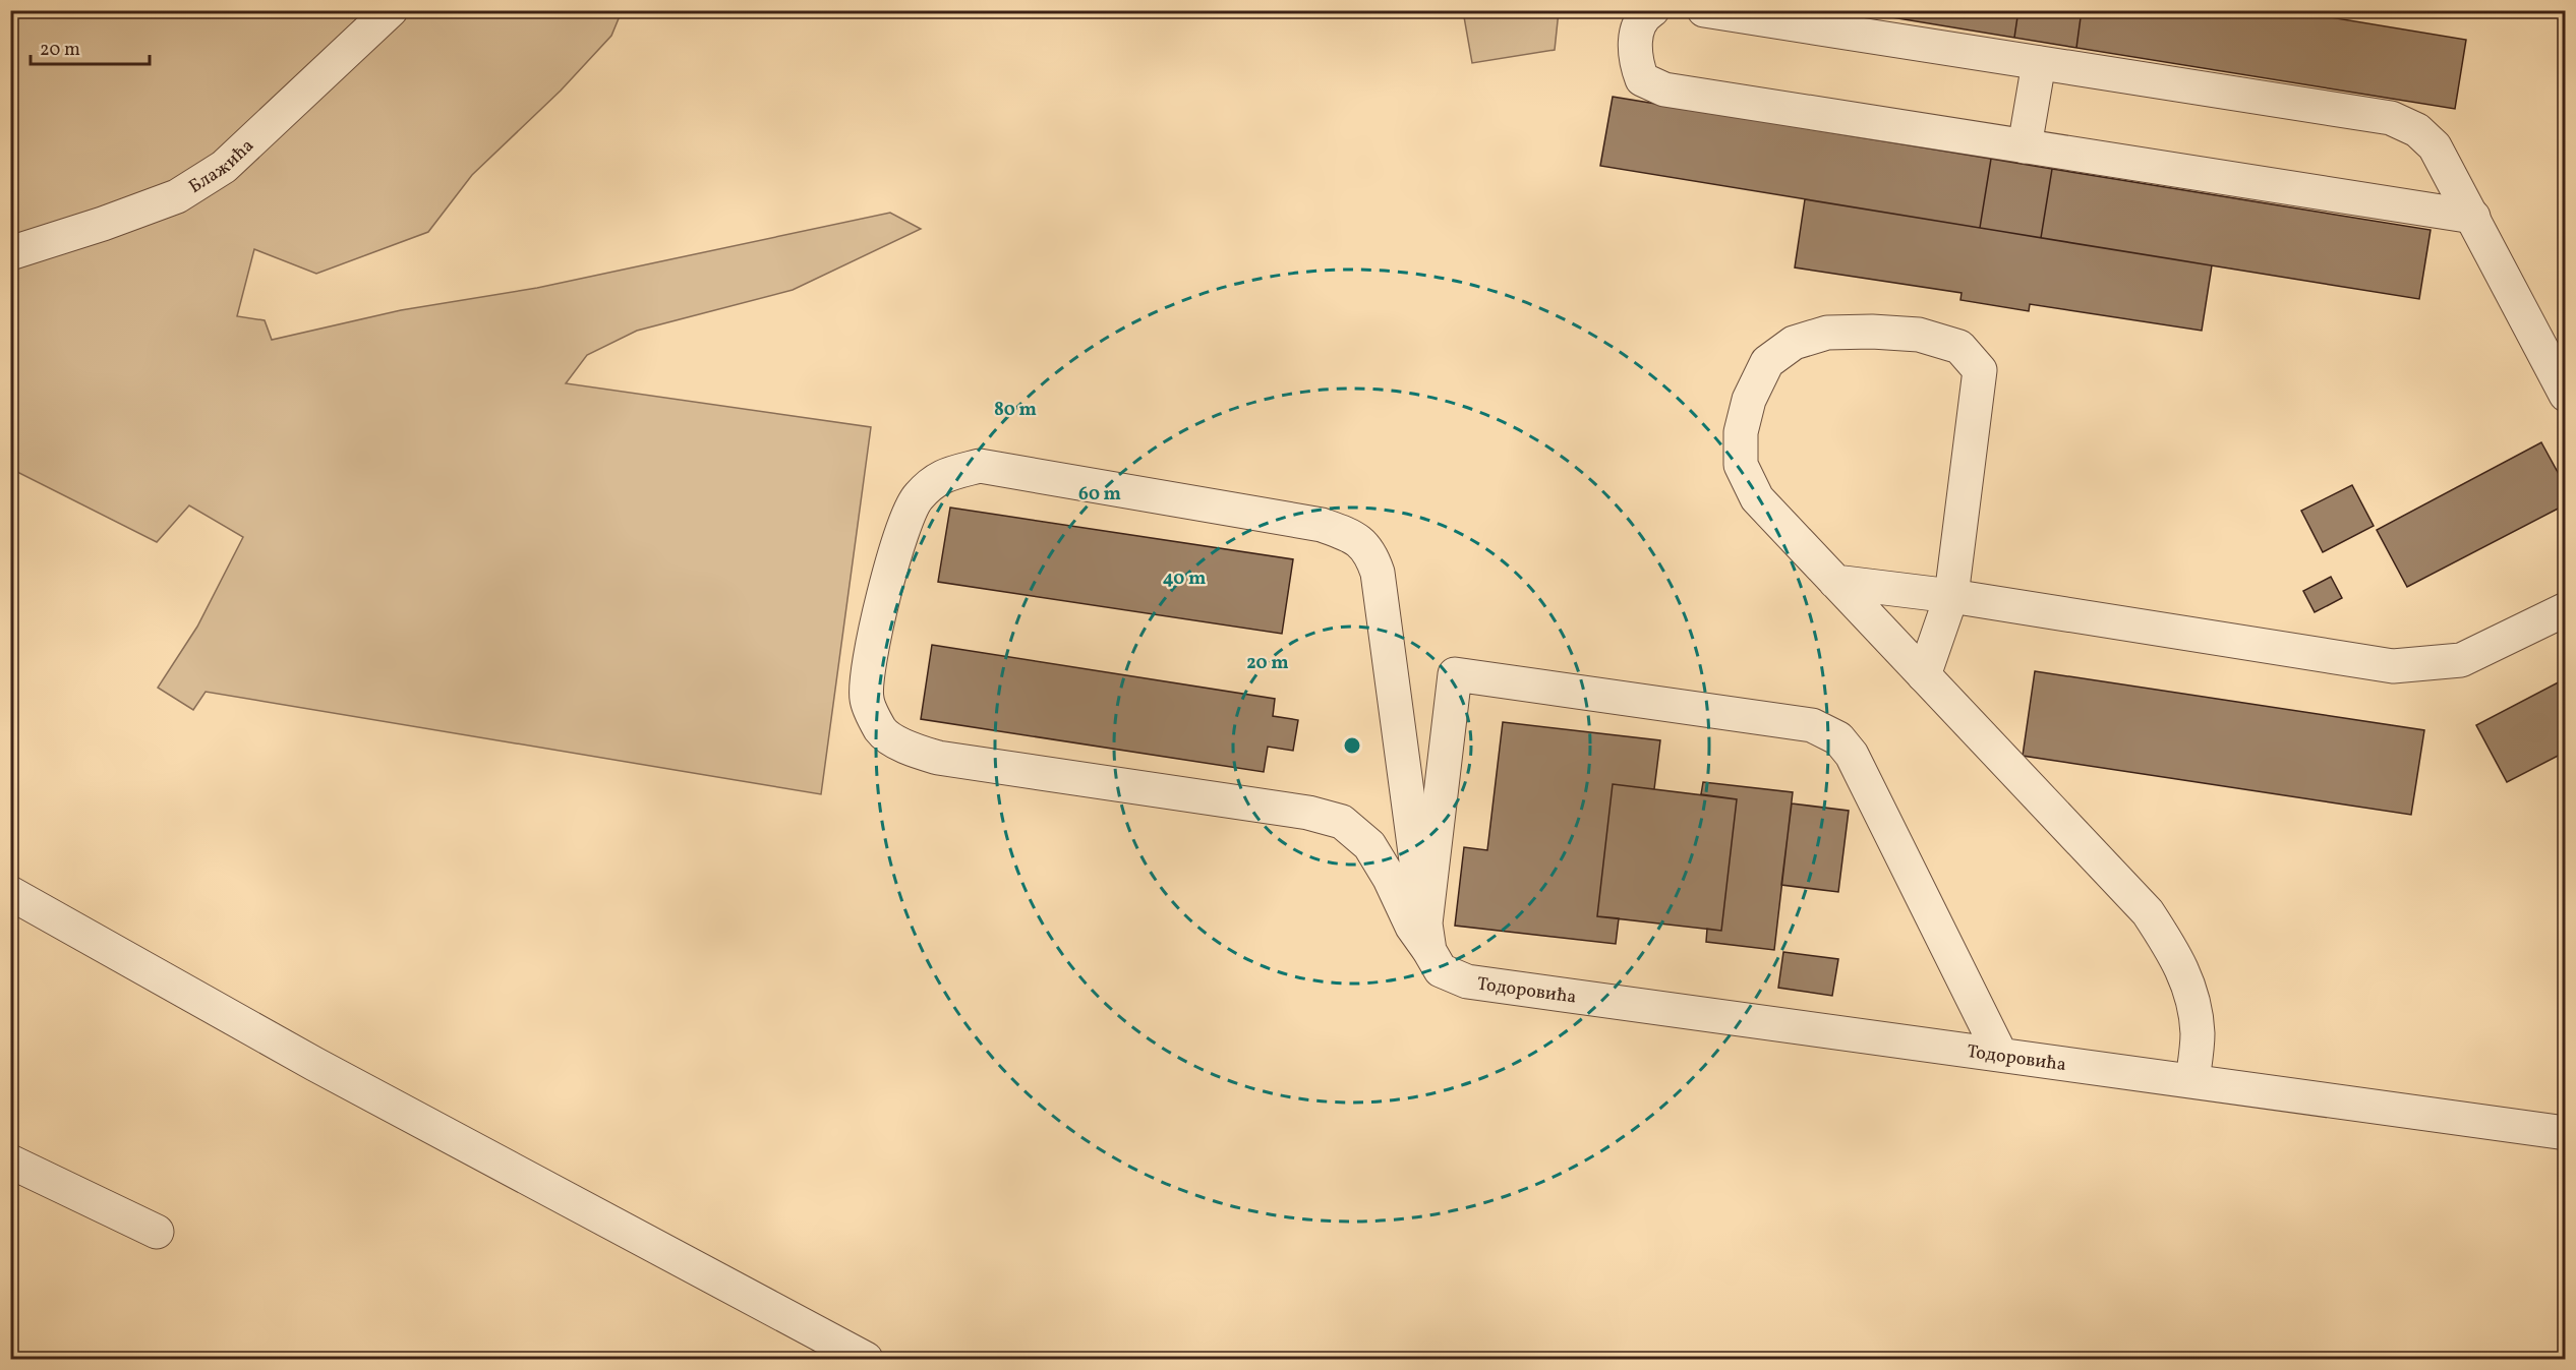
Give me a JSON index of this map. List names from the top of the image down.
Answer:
{
  "streets": {
    "street": ["Блажића", "Тодоровића"]
  },
  "scale_bar": "20 m",
  "rings": [
    "80 m",
    "60 m",
    "40 m",
    "20 m"
  ]
}
